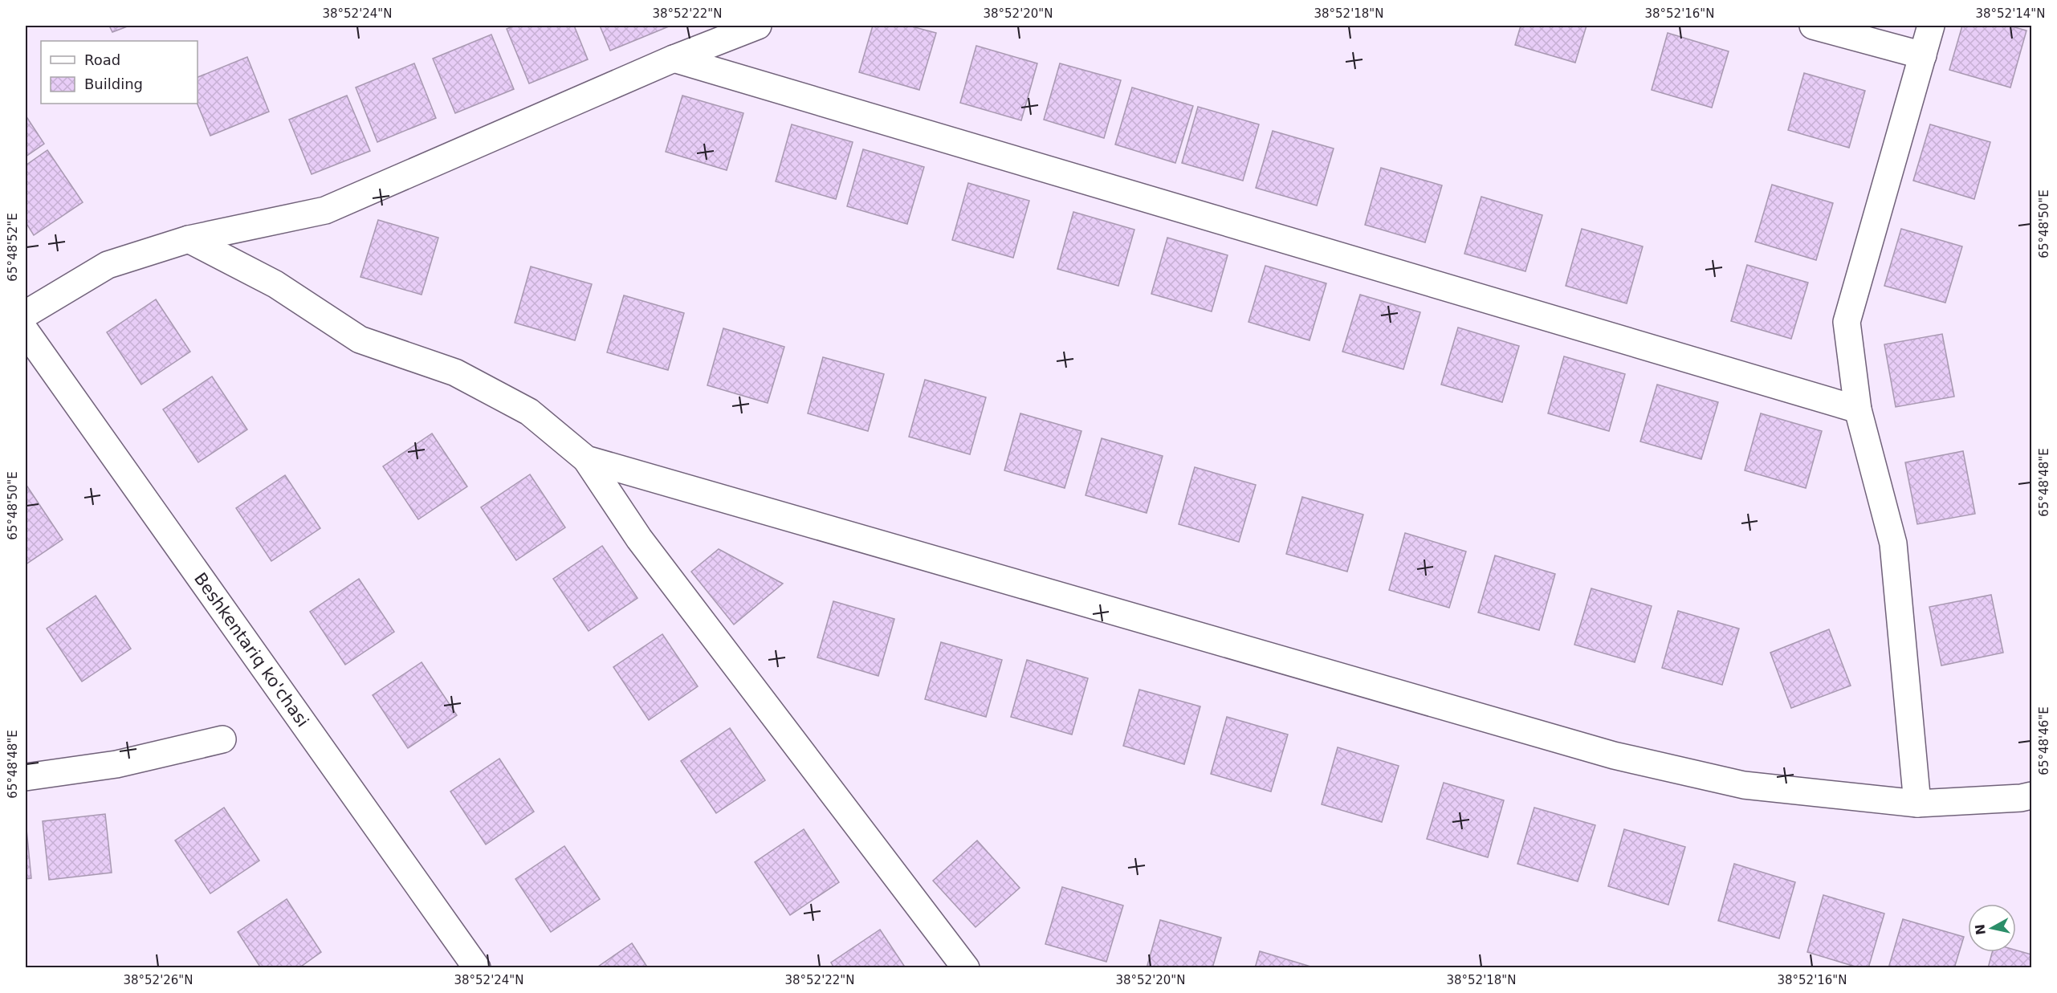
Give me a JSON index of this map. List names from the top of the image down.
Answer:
{
  "streets": {
    "street": ["Beshkentariq ko'chasi"]
  },
  "legend": ["Road", "Building"],
  "north": "left",
  "coordinates": [
    "38°52'24\"N",
    "38°52'22\"N",
    "38°52'20\"N",
    "38°52'18\"N",
    "38°52'16\"N",
    "38°52'14\"N",
    "65°48'50\"E",
    "65°48'52\"E",
    "65°48'48\"E",
    "65°48'46\"E",
    "38°52'26\"N"
  ]
}
